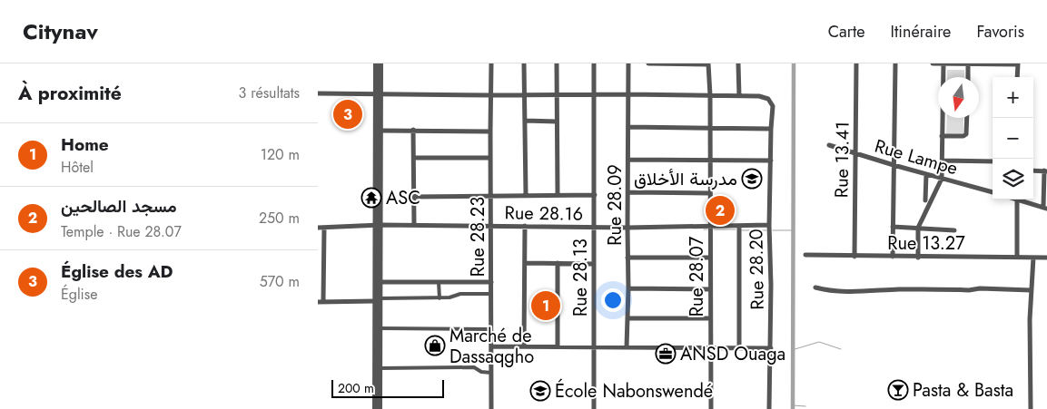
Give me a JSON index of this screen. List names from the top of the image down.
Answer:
{
  "streets": {
    "street": [
      "Rue Lampe",
      "Rue 13.41",
      "Rue 28.09",
      "Rue 28.16",
      "Rue 28.23",
      "Rue 13.27",
      "Rue 28.20",
      "Rue 28.07",
      "Rue 28.13"
    ]
  },
  "crossings": [
    ["Rue Lampe", "Rue 13.41"],
    ["Rue 13.41", "Rue 13.27"],
    ["Rue 28.09", "Rue 28.16"],
    ["Rue 28.16", "Rue 28.23"],
    ["Rue 28.16", "Rue 28.20"],
    ["Rue 28.16", "Rue 28.07"],
    ["Rue 28.16", "Rue 28.13"]
  ],
  "places": {
    "school or university": ["مدرسة الأخلاق", "École Nabonswendé"],
    "temple": ["ASC"],
    "shop": ["Marché de Dassaqgho"],
    "office": ["ANSD Ouaga"],
    "bar": ["Pasta & Basta"]
  },
  "scale_bar": "200 m",
  "north": "bottom",
  "page": {
    "header": "Citynav",
    "nav": ["Carte", "Itinéraire", "Favoris"],
    "heading": ["À proximité", "3 résultats"],
    "map_buttons": ["+", "−"],
    "pins": ["3", "2", "1"],
    "list": [
      {
        "mark": "1",
        "name": "Home",
        "note": "Hôtel",
        "value": "120 m"
      },
      {
        "mark": "2",
        "name": "مسجد الصالحين",
        "note": "Temple · Rue 28.07",
        "value": "250 m"
      },
      {
        "mark": "3",
        "name": "Église des AD",
        "note": "Église",
        "value": "570 m"
      }
    ],
    "scale": "200 m"
  }
}
